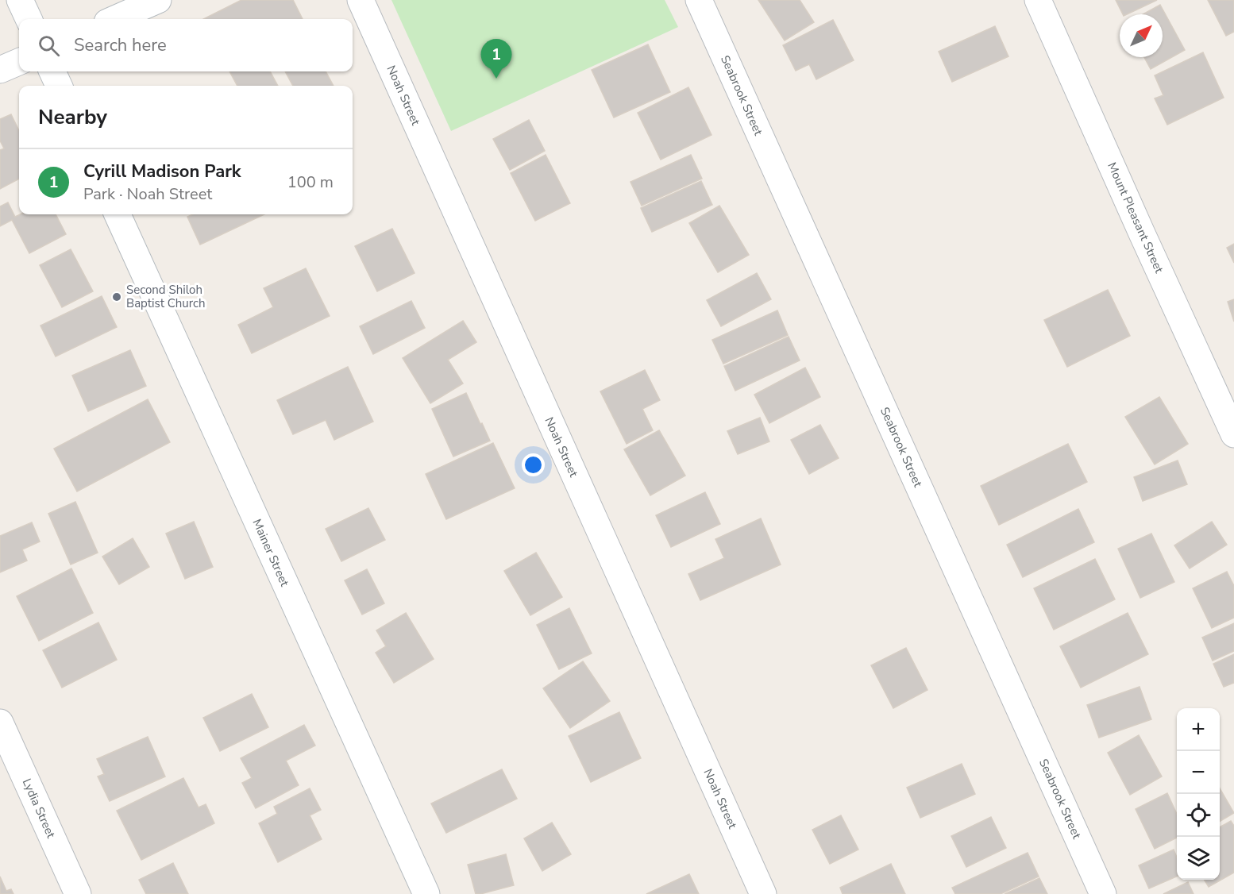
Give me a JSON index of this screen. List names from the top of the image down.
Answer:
{
  "streets": {
    "street": [
      "Noah Street",
      "Seabrook Street",
      "Mount Pleasant Street",
      "Mainer Street",
      "Lydia Street"
    ]
  },
  "places": ["Second Shiloh Baptist Church"],
  "north": "top right",
  "page": {
    "search": "Search here",
    "pins": "1",
    "heading": "Nearby",
    "list": [
      {
        "mark": "1",
        "name": "Cyrill Madison Park",
        "note": "Park · Noah Street",
        "value": "100 m"
      }
    ],
    "map_buttons": ["+", "−"]
  }
}
